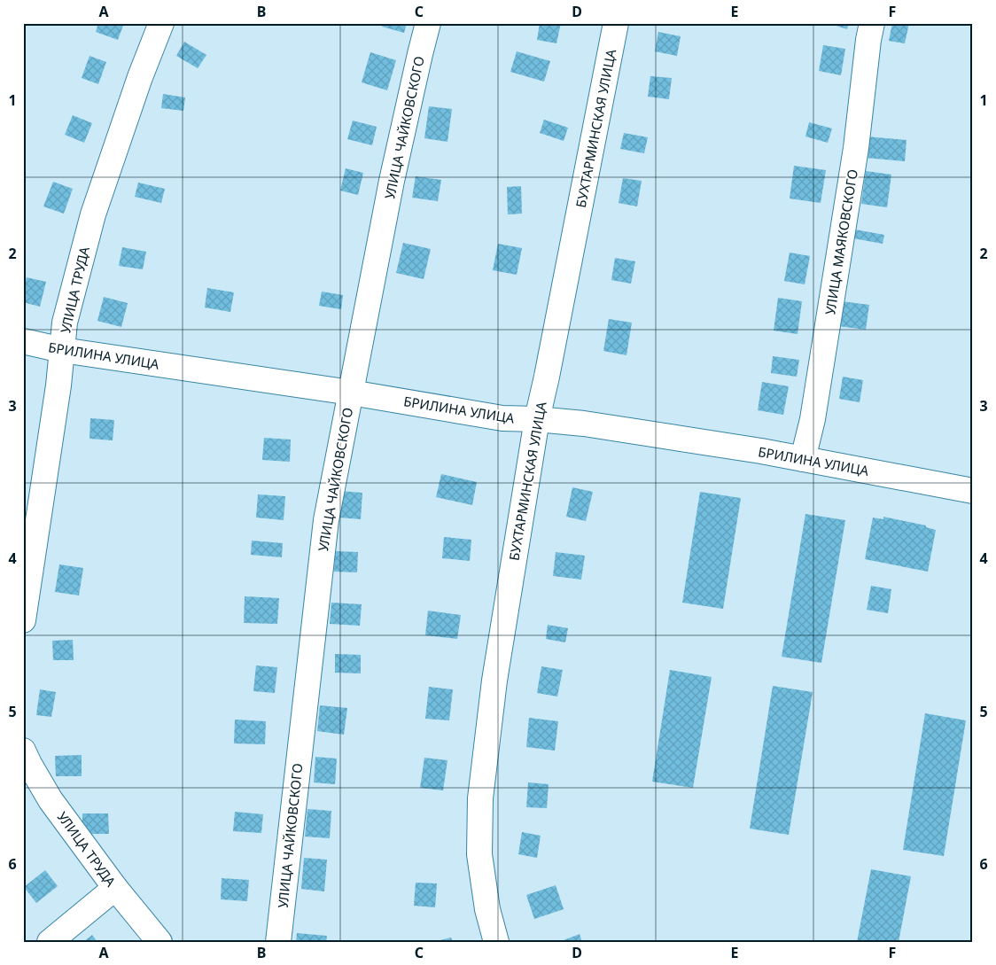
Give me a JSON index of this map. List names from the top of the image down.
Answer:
{
  "streets": {
    "street": [
      "УЛИЦА ЧАЙКОВСКОГО",
      "БУХТАРМИНСКАЯ УЛИЦА",
      "УЛИЦА МАЯКОВСКОГО",
      "УЛИЦА ТРУДА",
      "БРИЛИНА УЛИЦА"
    ]
  },
  "crossings": [
    ["УЛИЦА ЧАЙКОВСКОГО", "БРИЛИНА УЛИЦА"],
    ["БУХТАРМИНСКАЯ УЛИЦА", "БРИЛИНА УЛИЦА"],
    ["УЛИЦА МАЯКОВСКОГО", "БРИЛИНА УЛИЦА"],
    ["УЛИЦА ТРУДА", "БРИЛИНА УЛИЦА"]
  ],
  "grid": {
    "columns": [
      "A",
      "B",
      "C",
      "D",
      "E",
      "F"
    ],
    "rows": [
      "1",
      "2",
      "3",
      "4",
      "5",
      "6"
    ]
  }
}
